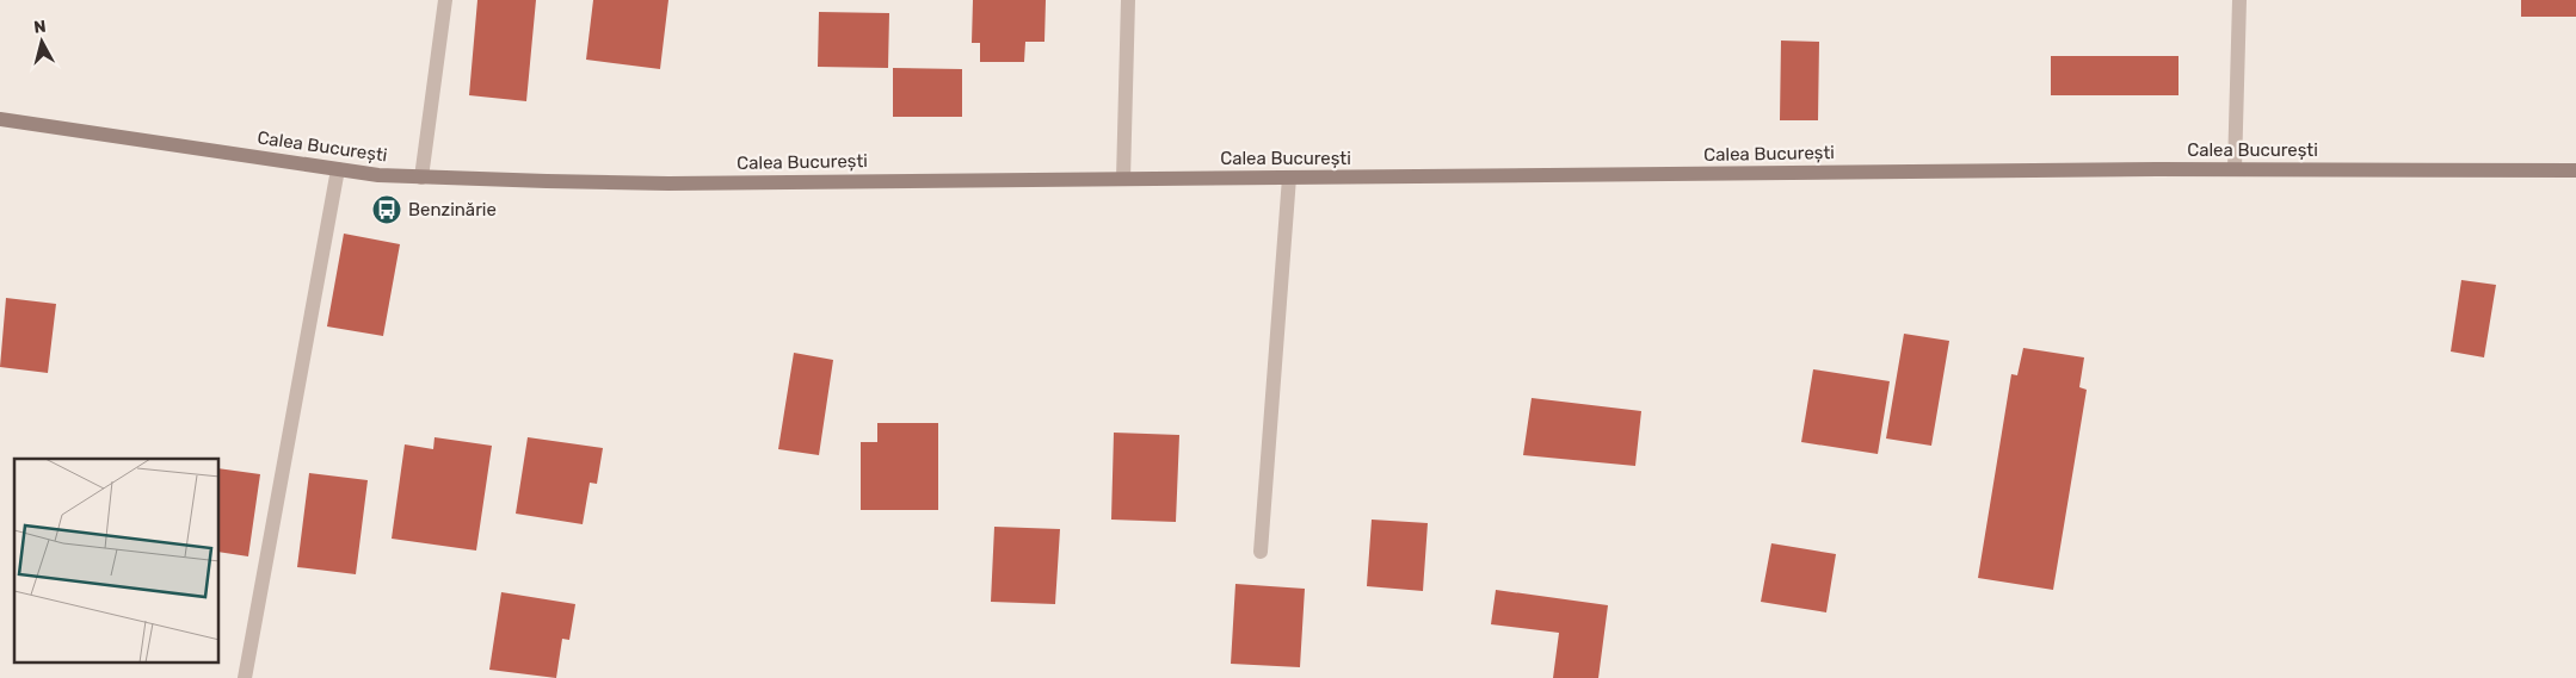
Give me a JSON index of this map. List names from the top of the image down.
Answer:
{
  "streets": {
    "main road": ["Calea București"]
  },
  "places": {
    "bus stop": ["Benzinărie"]
  },
  "north": "top"
}
